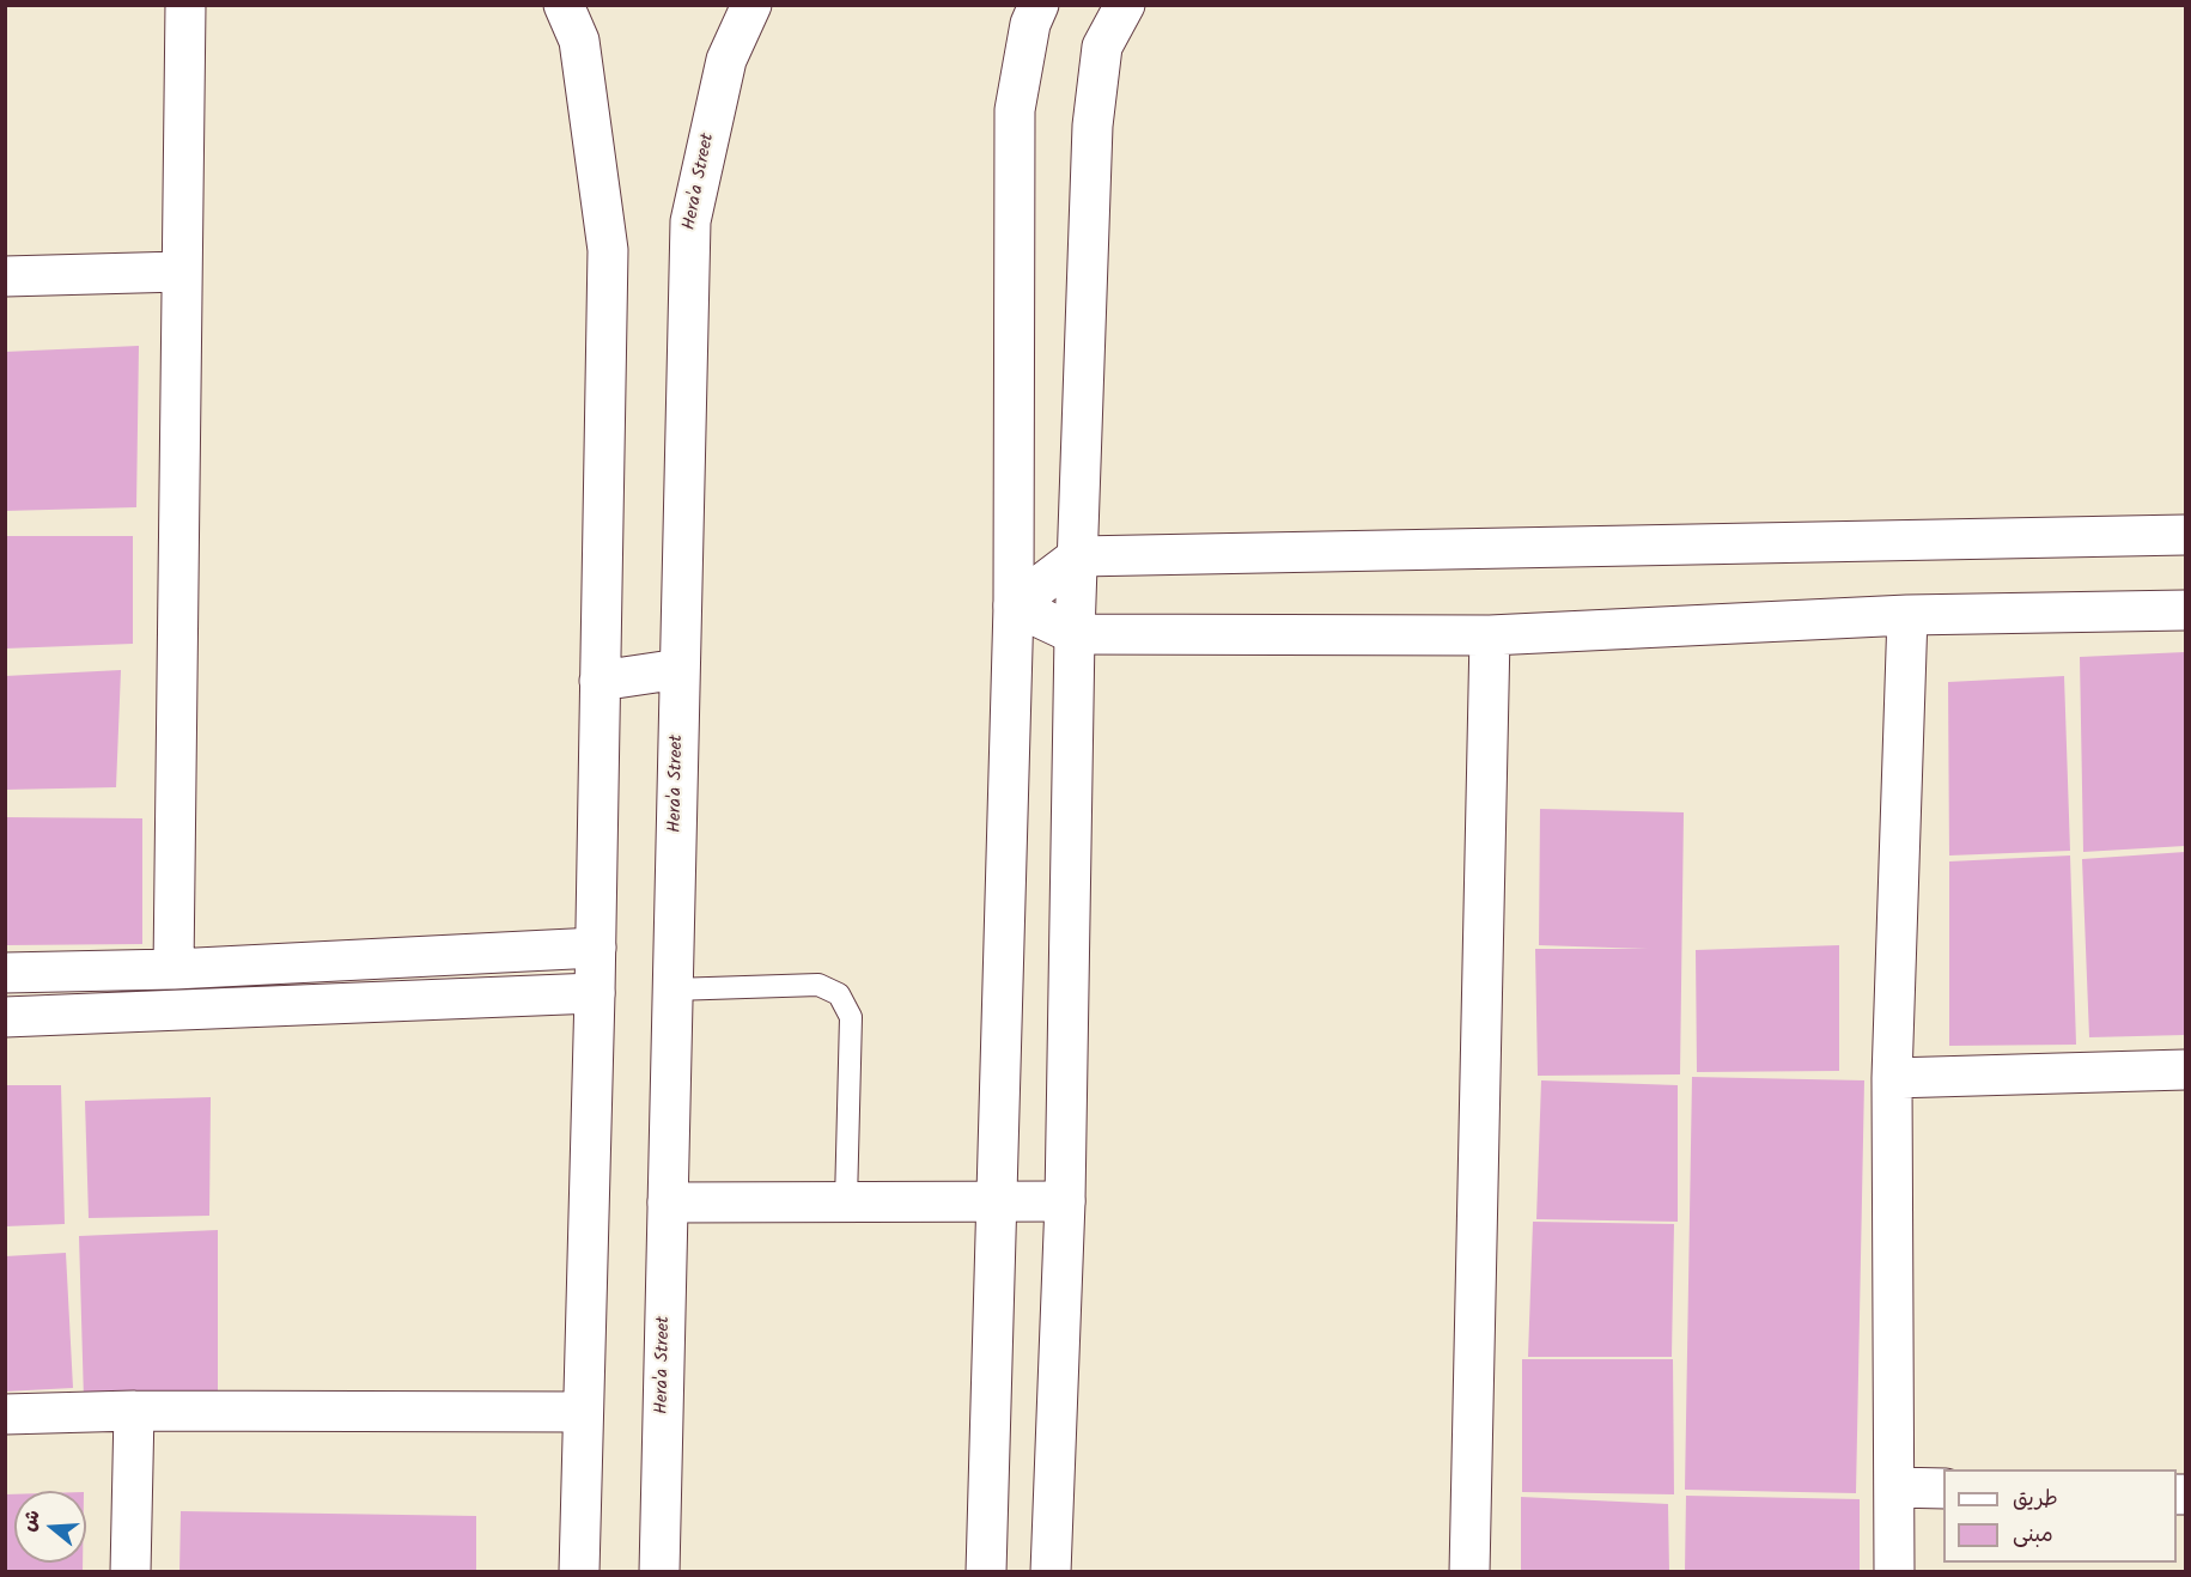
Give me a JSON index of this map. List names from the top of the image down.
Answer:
{
  "streets": {
    "street": ["Hera'a Street"]
  },
  "legend": ["طريق", "مبنى"],
  "north": "left"
}
